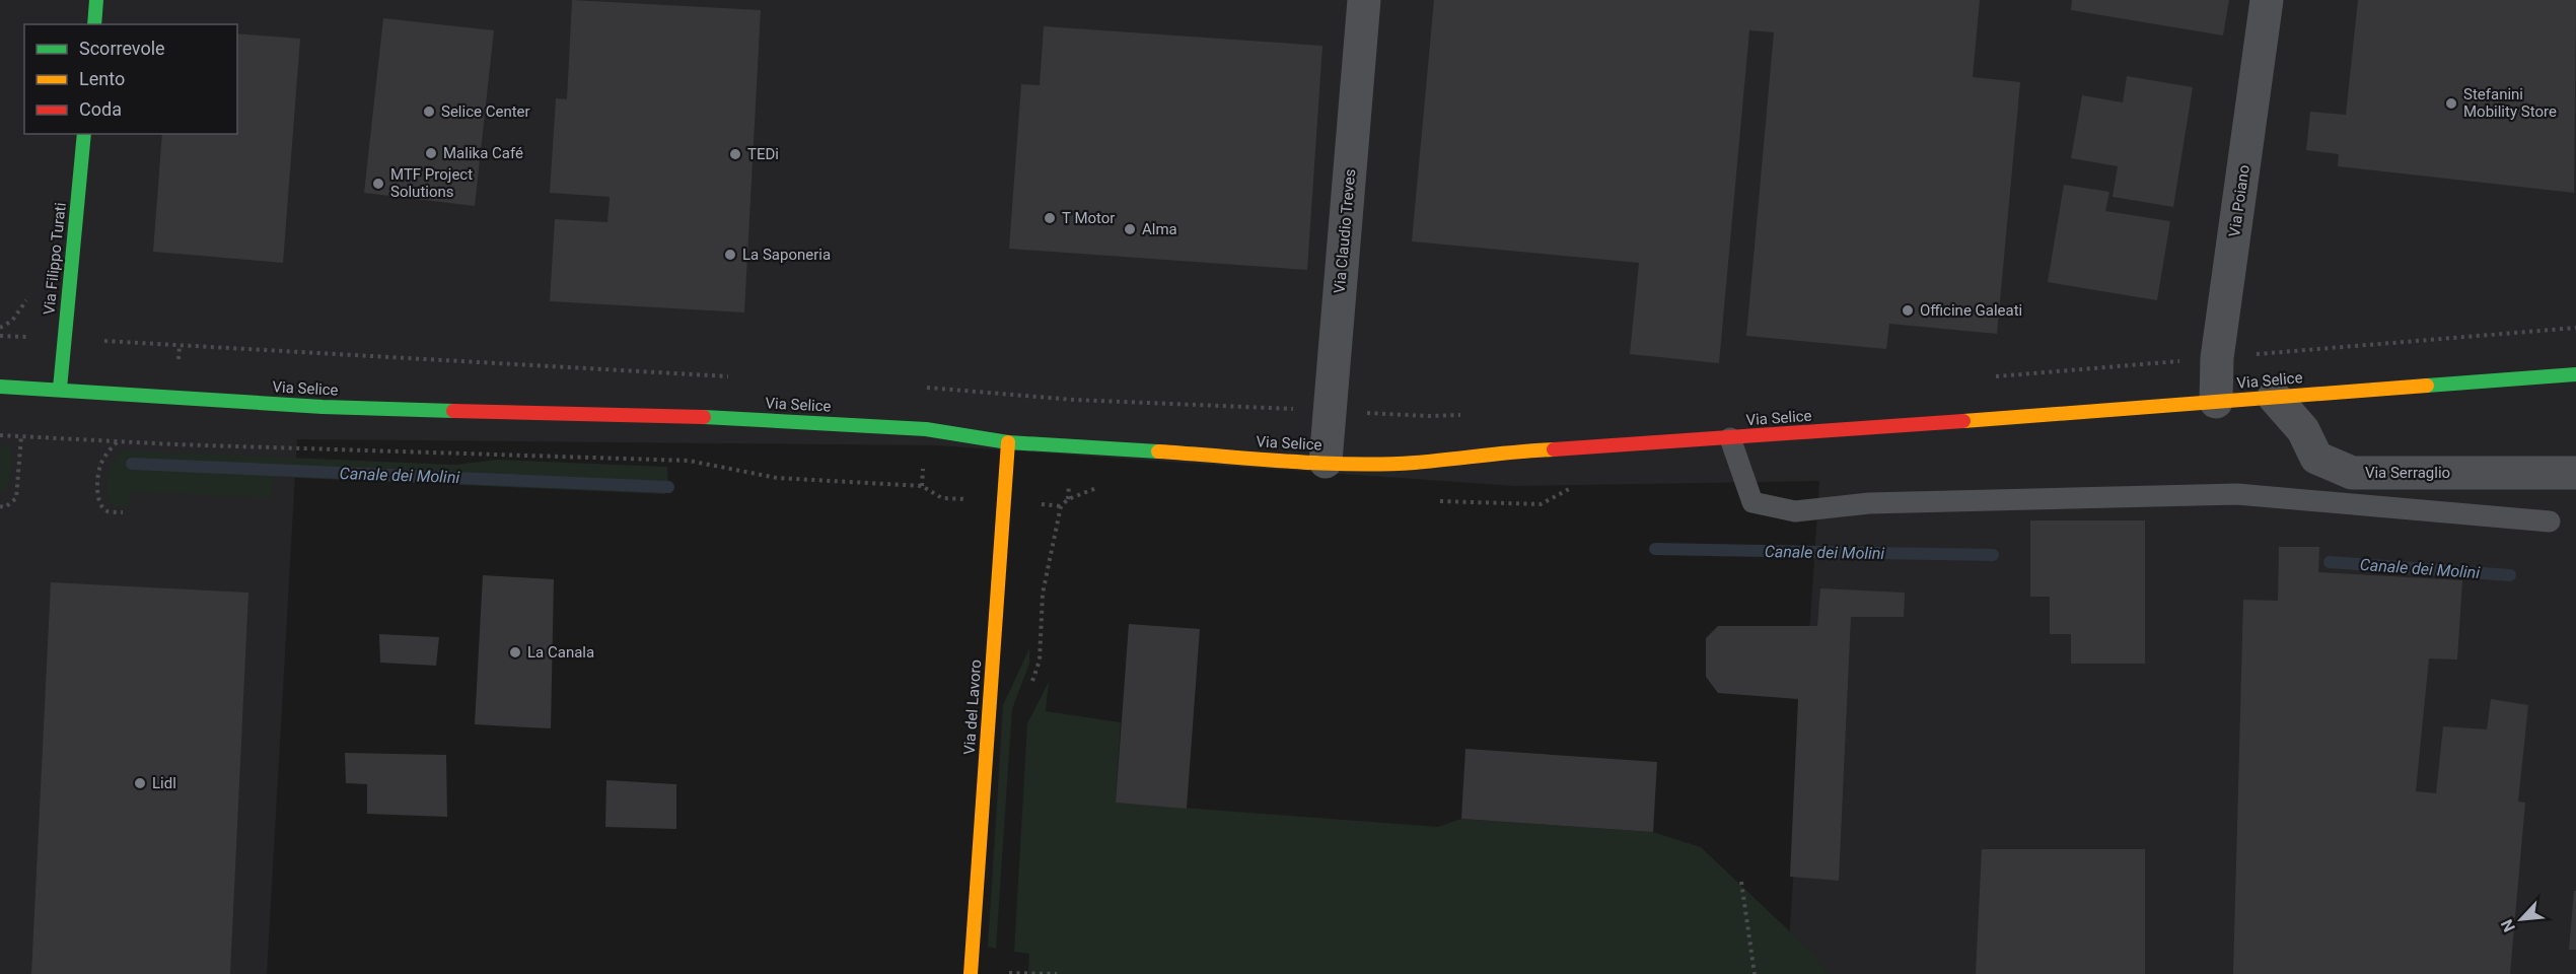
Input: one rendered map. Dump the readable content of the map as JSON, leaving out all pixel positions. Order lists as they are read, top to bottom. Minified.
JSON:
{"streets":{"main road":["Via Filippo Turati","Via Selice","Via del Lavoro"],"street":["Via Poiano","Via Claudio Treves","Via Serraglio"]},"crossings":[["Via Poiano","Via Selice"],["Via Claudio Treves","Via Selice"],["Via Filippo Turati","Via Selice"],["Via Selice","Via Serraglio"],["Via Selice","Via del Lavoro"]],"water":["Canale dei Molini"],"places":["Stefanini Mobility Store","Selice Center","Malika Café","TEDi","MTF Project Solutions","T Motor","Alma","La Saponeria","Officine Galeati","La Canala","Lidl"],"legend":["Scorrevole","Lento","Coda"],"north":"bottom left"}
